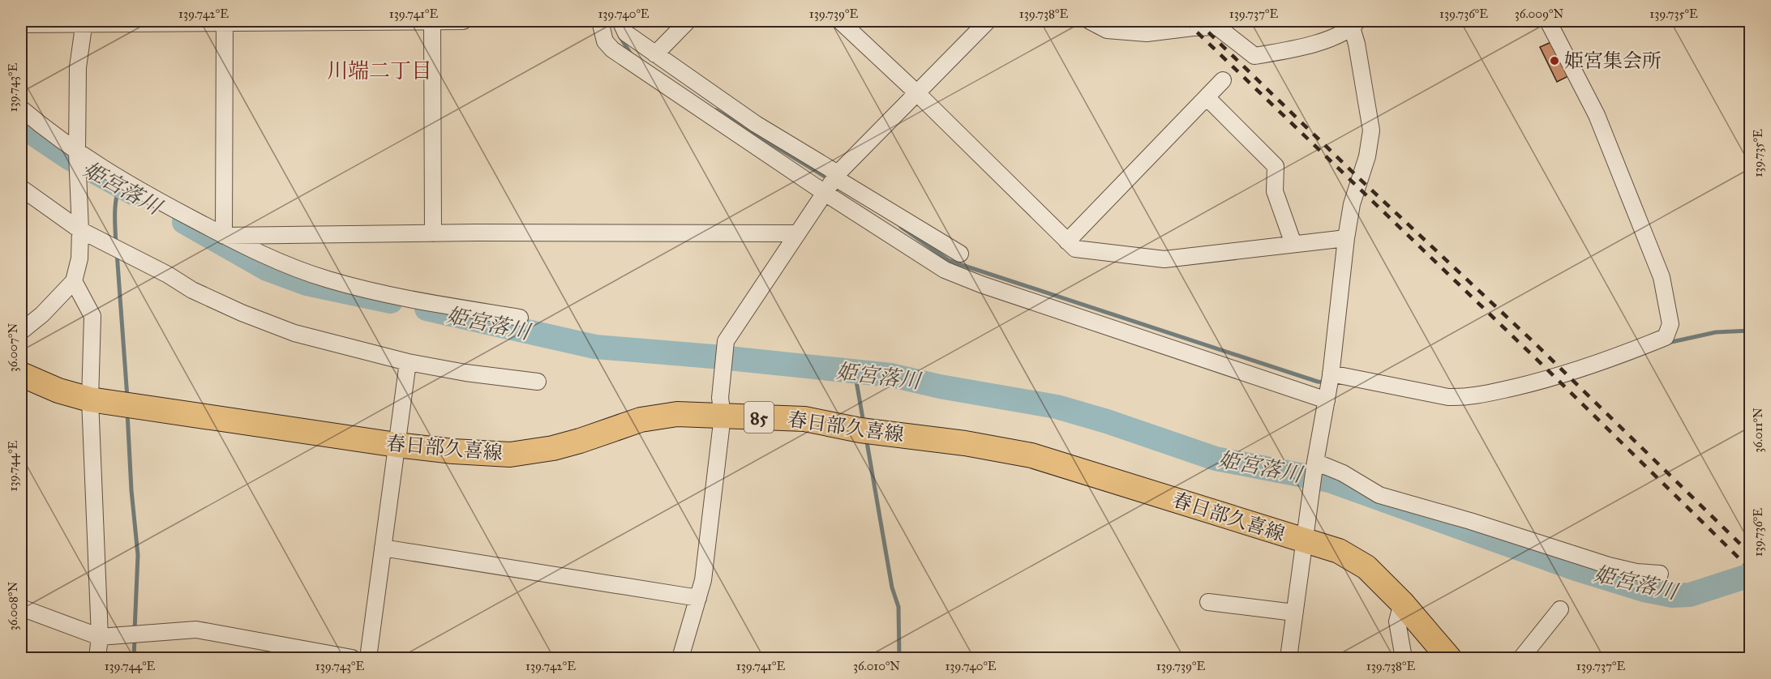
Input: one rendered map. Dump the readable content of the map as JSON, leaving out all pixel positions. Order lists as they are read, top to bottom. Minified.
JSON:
{"streets":{"main road":["85","春日部久喜線"]},"districts":["川端二丁目"],"water":["姫宮落川"],"places":["姫宮集会所"],"coordinates":["139.742°E","139.741°E","139.740°E","139.739°E","139.738°E","139.737°E","139.736°E","36.009°N","139.735°E","139.743°E","36.007°N","36.011°N","139.744°E","36.008°N","36.010°N"]}
